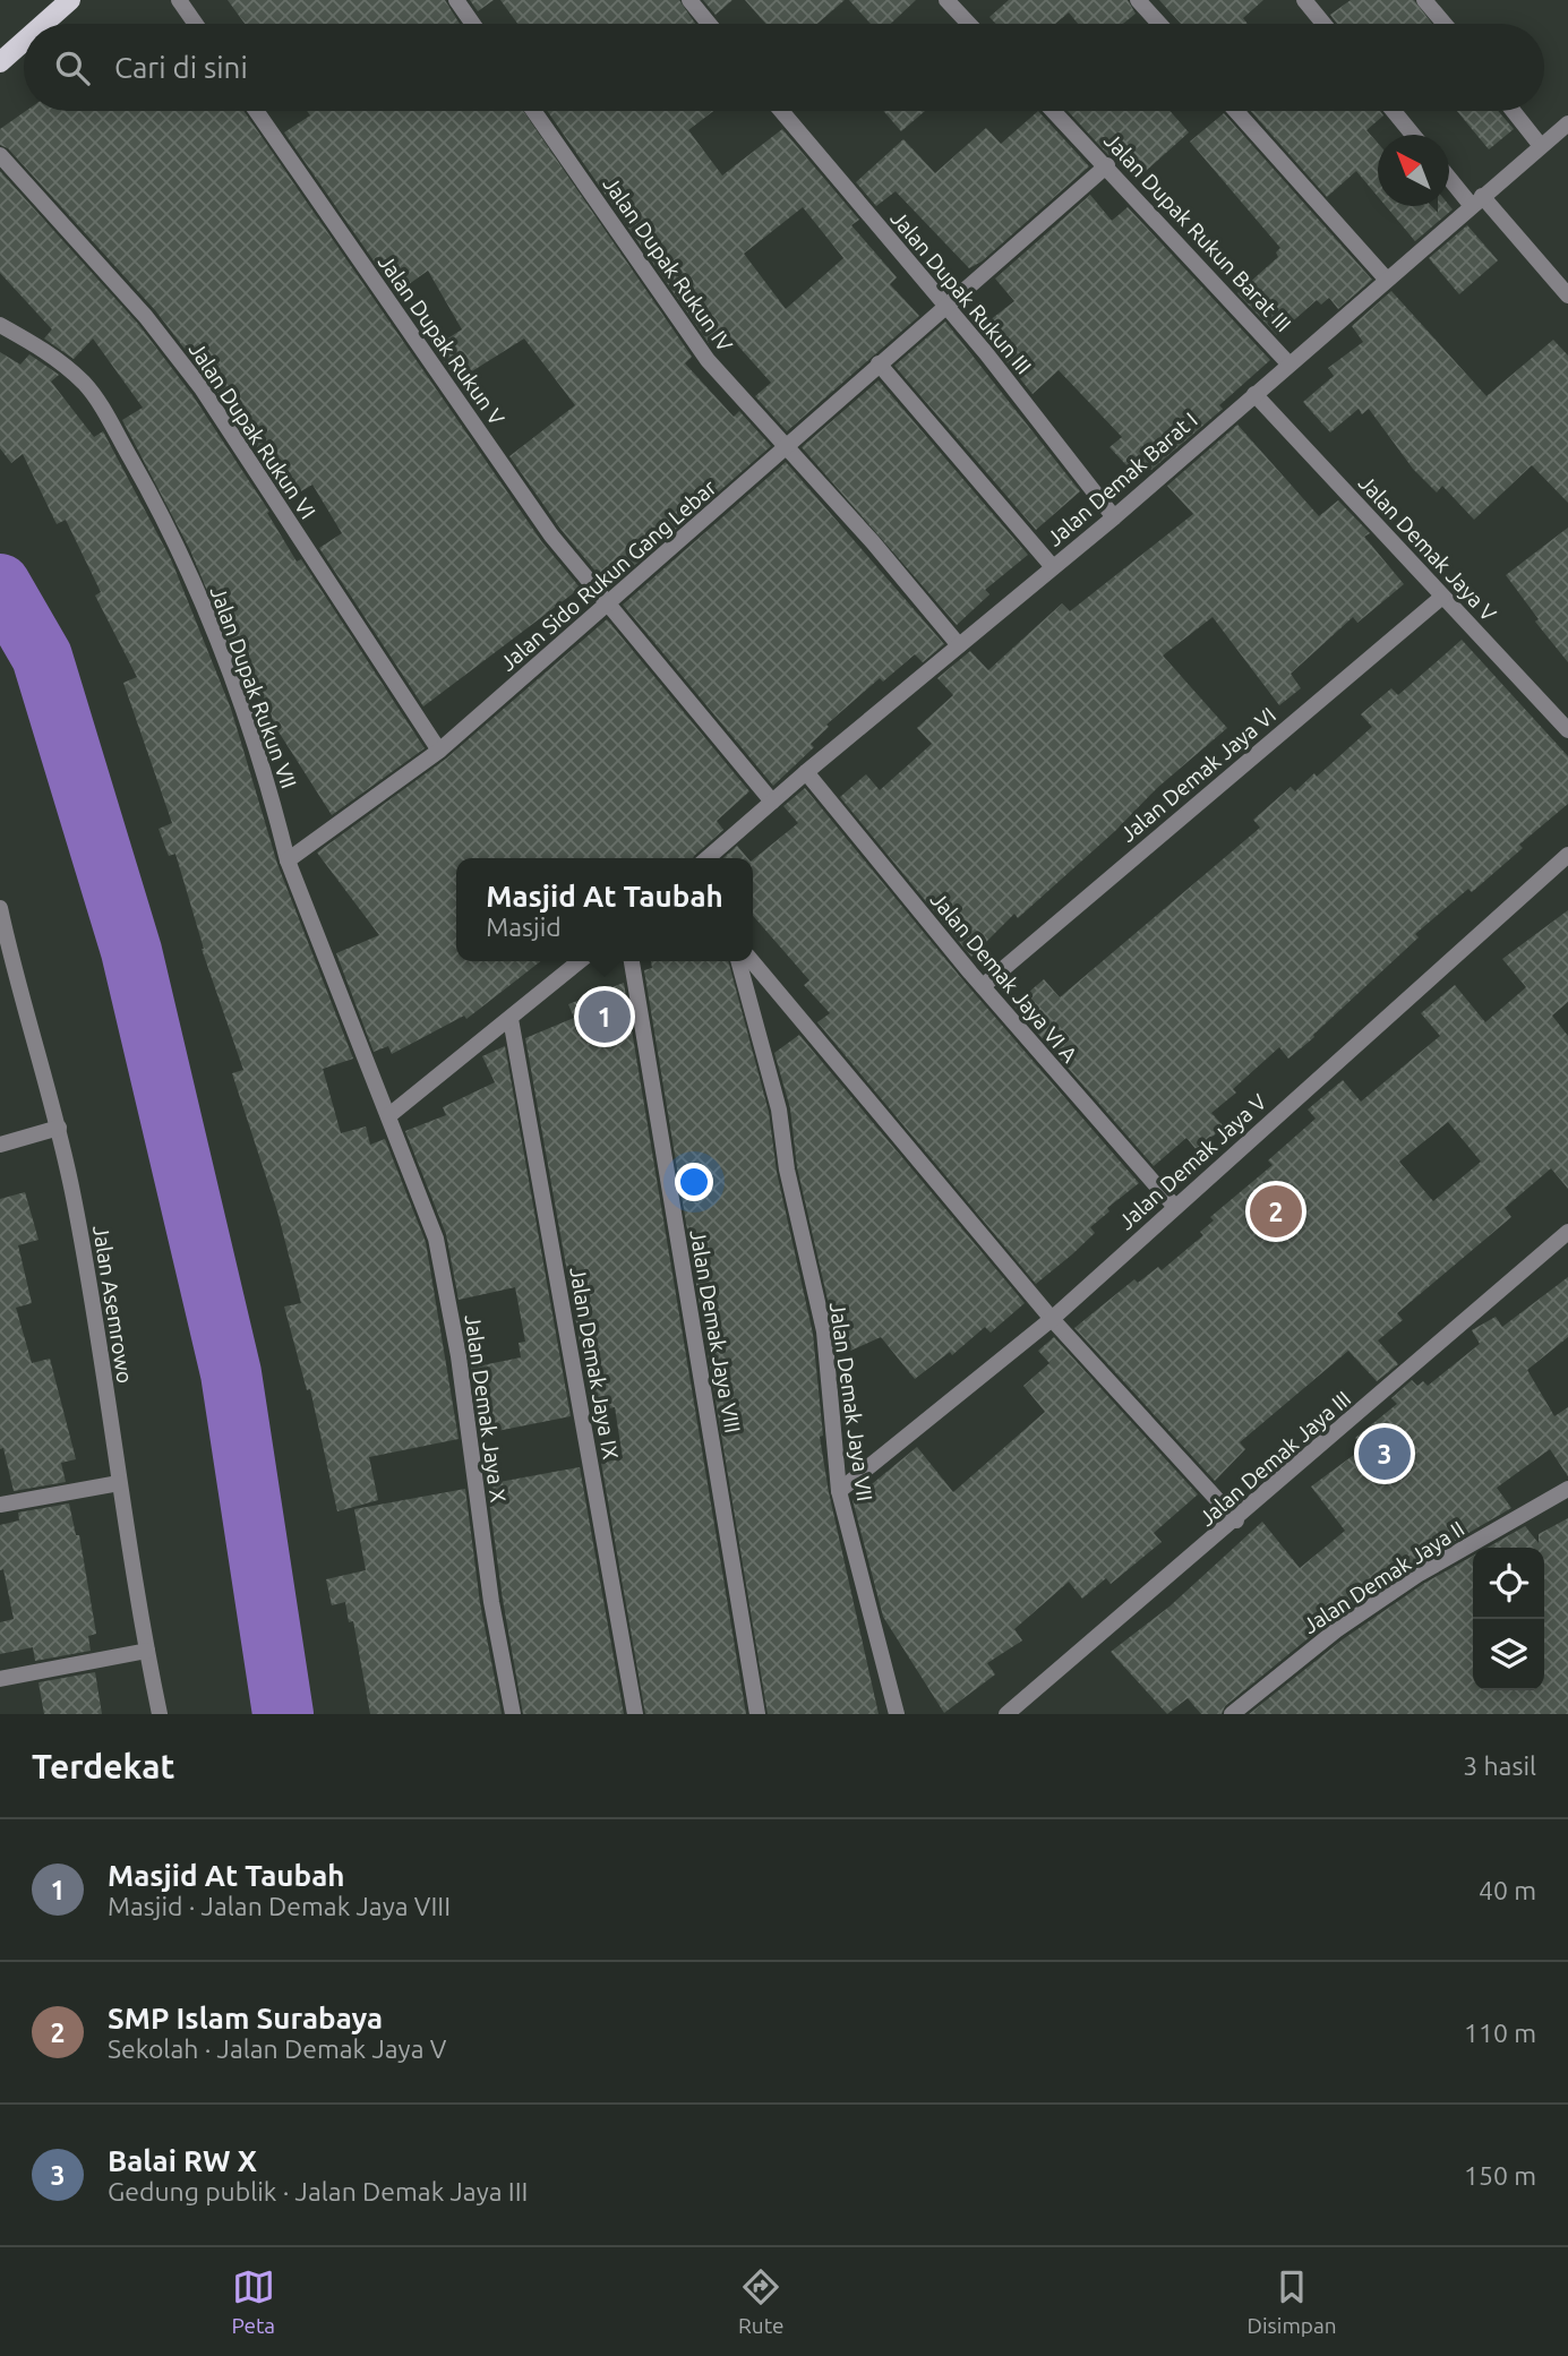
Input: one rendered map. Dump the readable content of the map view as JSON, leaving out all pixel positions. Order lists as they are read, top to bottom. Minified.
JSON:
{"streets":{"street":["Jalan Dupak Rukun Barat III","Jalan Dupak Rukun IV","Jalan Dupak Rukun III","Jalan Dupak Rukun V","Jalan Dupak Rukun VI","Jalan Demak Barat I","Jalan Demak Jaya V","Jalan Sido Rukun Gang Lebar","Jalan Dupak Rukun VII","Jalan Demak Jaya VI","Jalan Demak Jaya VI A","Jalan Asemrowo","Jalan Demak Jaya VIII","Jalan Demak Jaya IX","Jalan Demak Jaya VII","Jalan Demak Jaya X","Jalan Demak Jaya III","Jalan Demak Jaya II"]},"crossings":[["Jalan Dupak Rukun Barat III","Jalan Demak Barat I"],["Jalan Dupak Rukun Barat III","Jalan Sido Rukun Gang Lebar"],["Jalan Dupak Rukun IV","Jalan Demak Barat I"],["Jalan Dupak Rukun IV","Jalan Sido Rukun Gang Lebar"],["Jalan Dupak Rukun III","Jalan Demak Barat I"],["Jalan Dupak Rukun III","Jalan Sido Rukun Gang Lebar"],["Jalan Dupak Rukun V","Jalan Demak Barat I"],["Jalan Dupak Rukun V","Jalan Sido Rukun Gang Lebar"],["Jalan Dupak Rukun VI","Jalan Sido Rukun Gang Lebar"],["Jalan Demak Barat I","Jalan Demak Jaya V"],["Jalan Demak Barat I","Jalan Demak Jaya VI A"],["Jalan Demak Jaya V","Jalan Demak Jaya VI"],["Jalan Demak Jaya V","Jalan Demak Jaya VI A"],["Jalan Demak Jaya V","Jalan Demak Jaya VII"],["Jalan Sido Rukun Gang Lebar","Jalan Dupak Rukun VII"],["Jalan Dupak Rukun VII","Jalan Demak Jaya X"],["Jalan Demak Jaya VI","Jalan Demak Jaya VI A"]],"north":"top left","page":{"search":"Cari di sini","popup":["Masjid At Taubah","Masjid"],"pins":["1","2","3"],"heading":["Terdekat","3 hasil"],"list":[{"mark":"1","name":"Masjid At Taubah","note":"Masjid · Jalan Demak Jaya VIII","value":"40 m"},{"mark":"2","name":"SMP Islam Surabaya","note":"Sekolah · Jalan Demak Jaya V","value":"110 m"},{"mark":"3","name":"Balai RW X","note":"Gedung publik · Jalan Demak Jaya III","value":"150 m"}],"nav":["Peta","Rute","Disimpan"]}}
